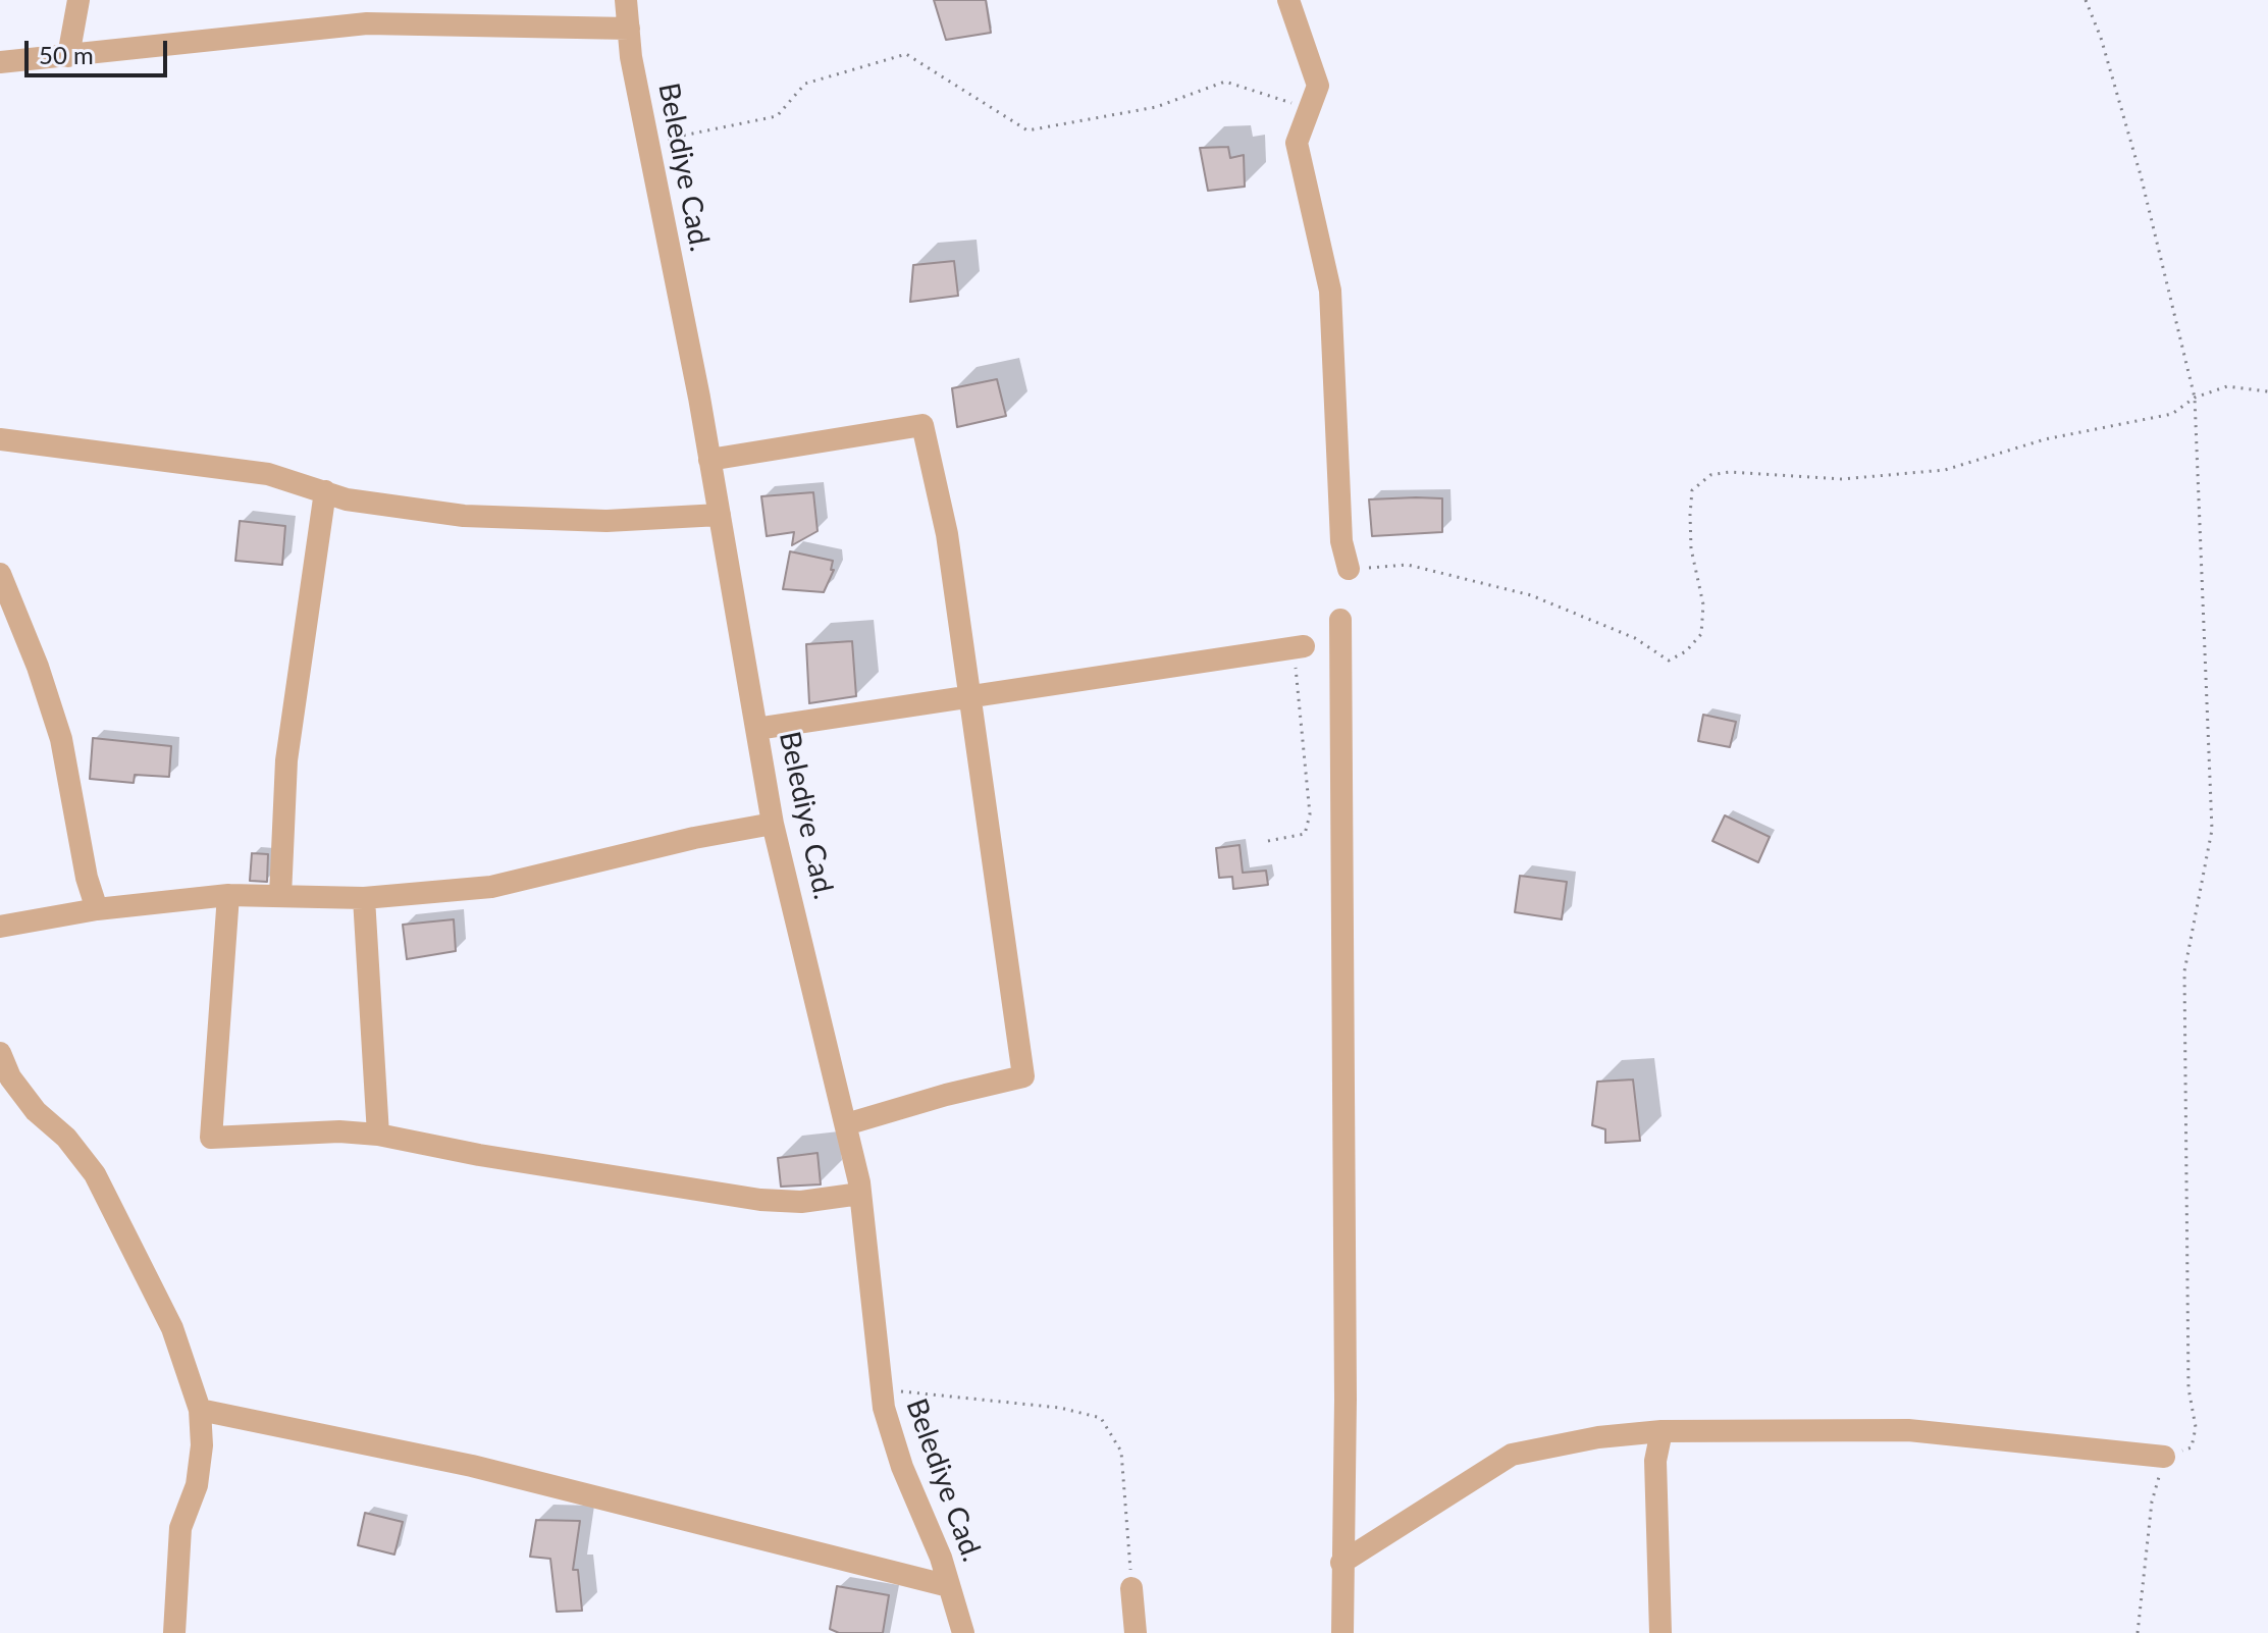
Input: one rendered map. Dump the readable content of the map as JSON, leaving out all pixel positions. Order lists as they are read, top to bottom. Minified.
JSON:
{"streets":{"street":["Belediye Cad."]},"scale_bar":"50 m"}
